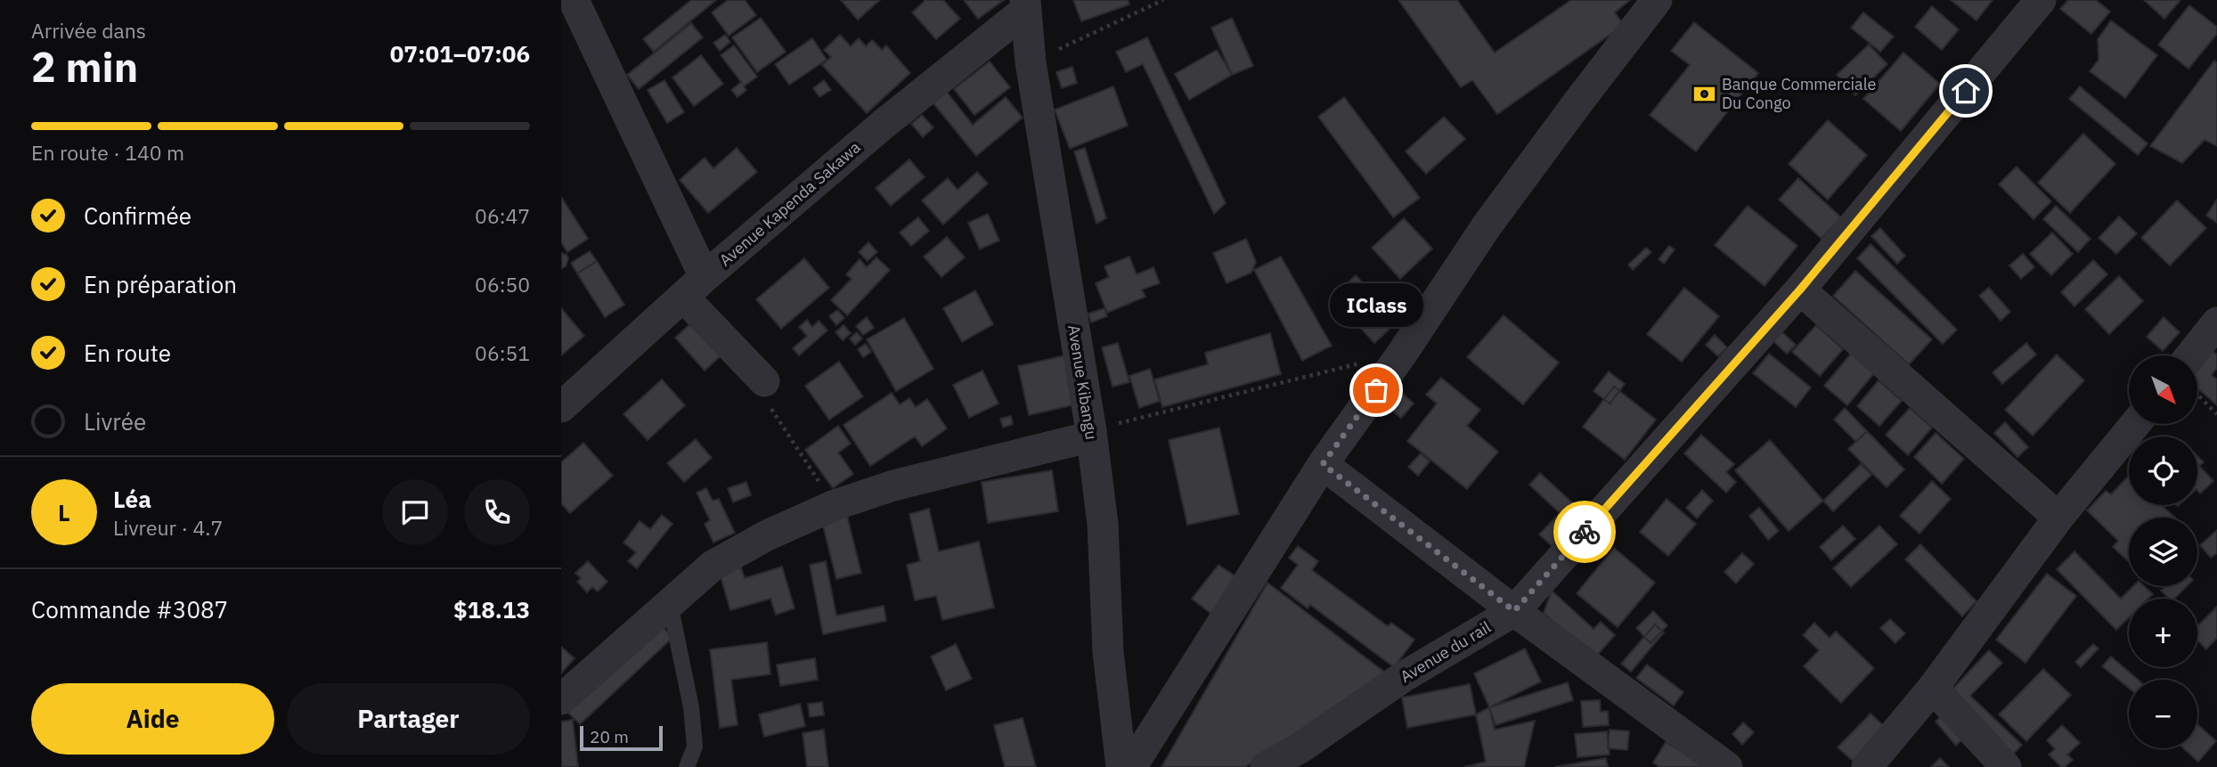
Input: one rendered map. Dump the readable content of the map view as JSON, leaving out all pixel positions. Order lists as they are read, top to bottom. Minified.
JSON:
{"streets":{"street":["Avenue Kapenda Sakawa","Avenue Kibangu","Avenue du rail"]},"crossings":[["Avenue Kapenda Sakawa","Avenue Kibangu"]],"places":{"bank":["Banque Commerciale Du Congo"],"other":["IClass"]},"scale_bar":"20 m","north":"bottom right","page":{"heading":["2 min","Arrivée dans","07:01–07:06"],"panel":["Léa","Livreur · 4.7","Commande #3087","$18.13"],"bar":"En route · 140 m","list":[["Confirmée","06:47"],["En préparation","06:50"],["En route","06:51"],"Livrée"],"bubble":"IClass","map_buttons":["+","−"],"round":"L","buttons":["Aide","Partager"],"scale":"20 m"}}
